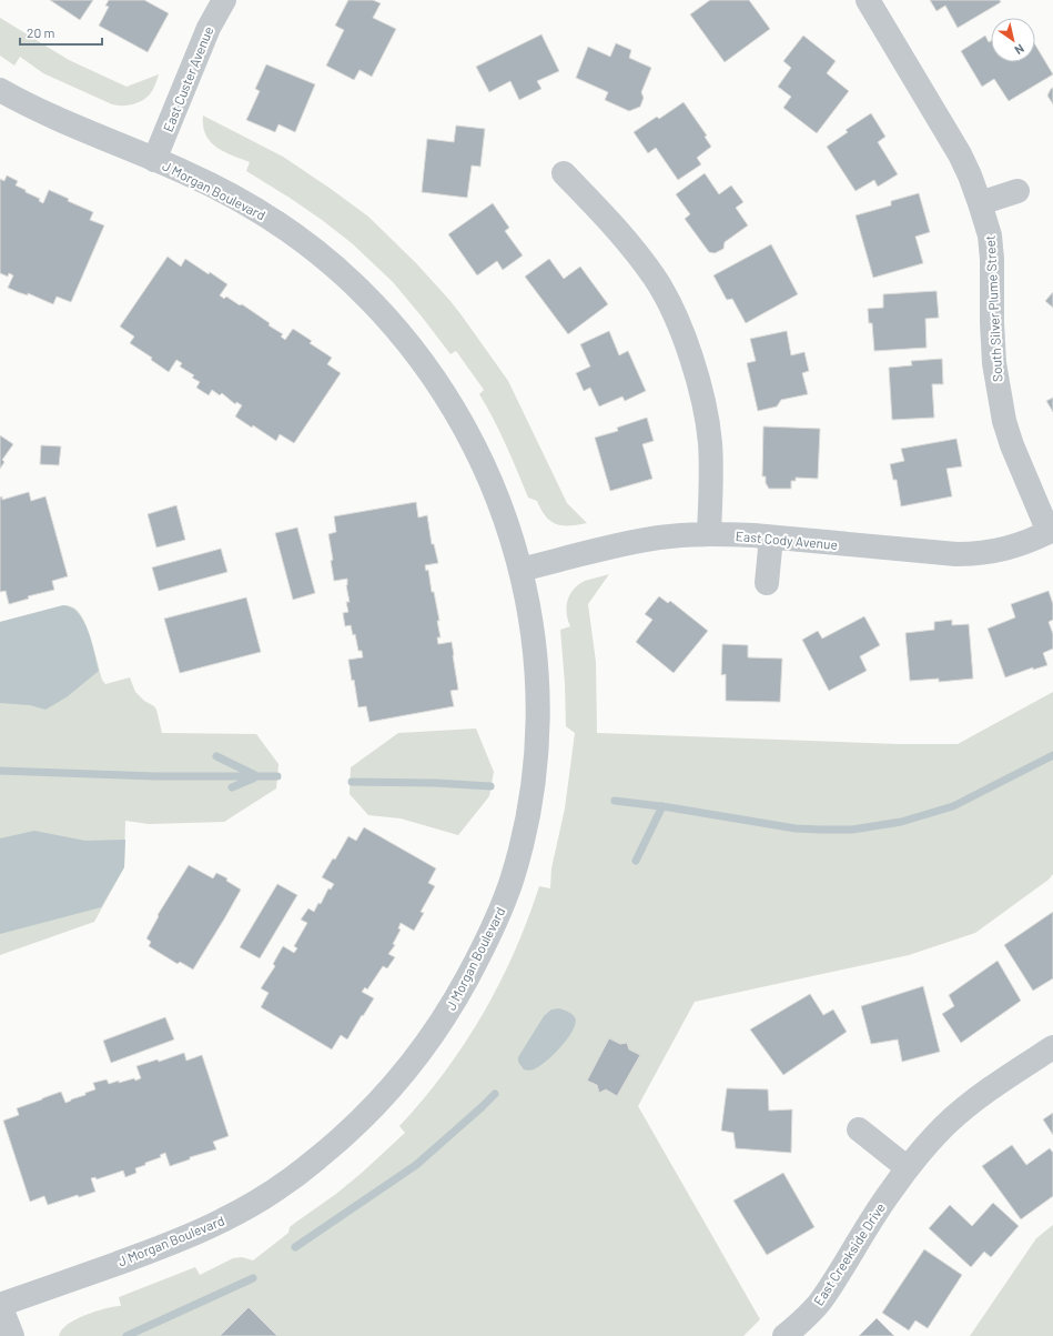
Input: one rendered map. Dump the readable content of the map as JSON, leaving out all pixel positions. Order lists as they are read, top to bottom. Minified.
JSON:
{"streets":{"street":["East Custer Avenue","J Morgan Boulevard","South Silver Plume Street","East Cody Avenue","East Creekside Drive"]},"crossings":[["East Custer Avenue","J Morgan Boulevard"],["J Morgan Boulevard","East Cody Avenue"],["South Silver Plume Street","East Cody Avenue"]],"scale_bar":"20 m","north":"bottom right"}
